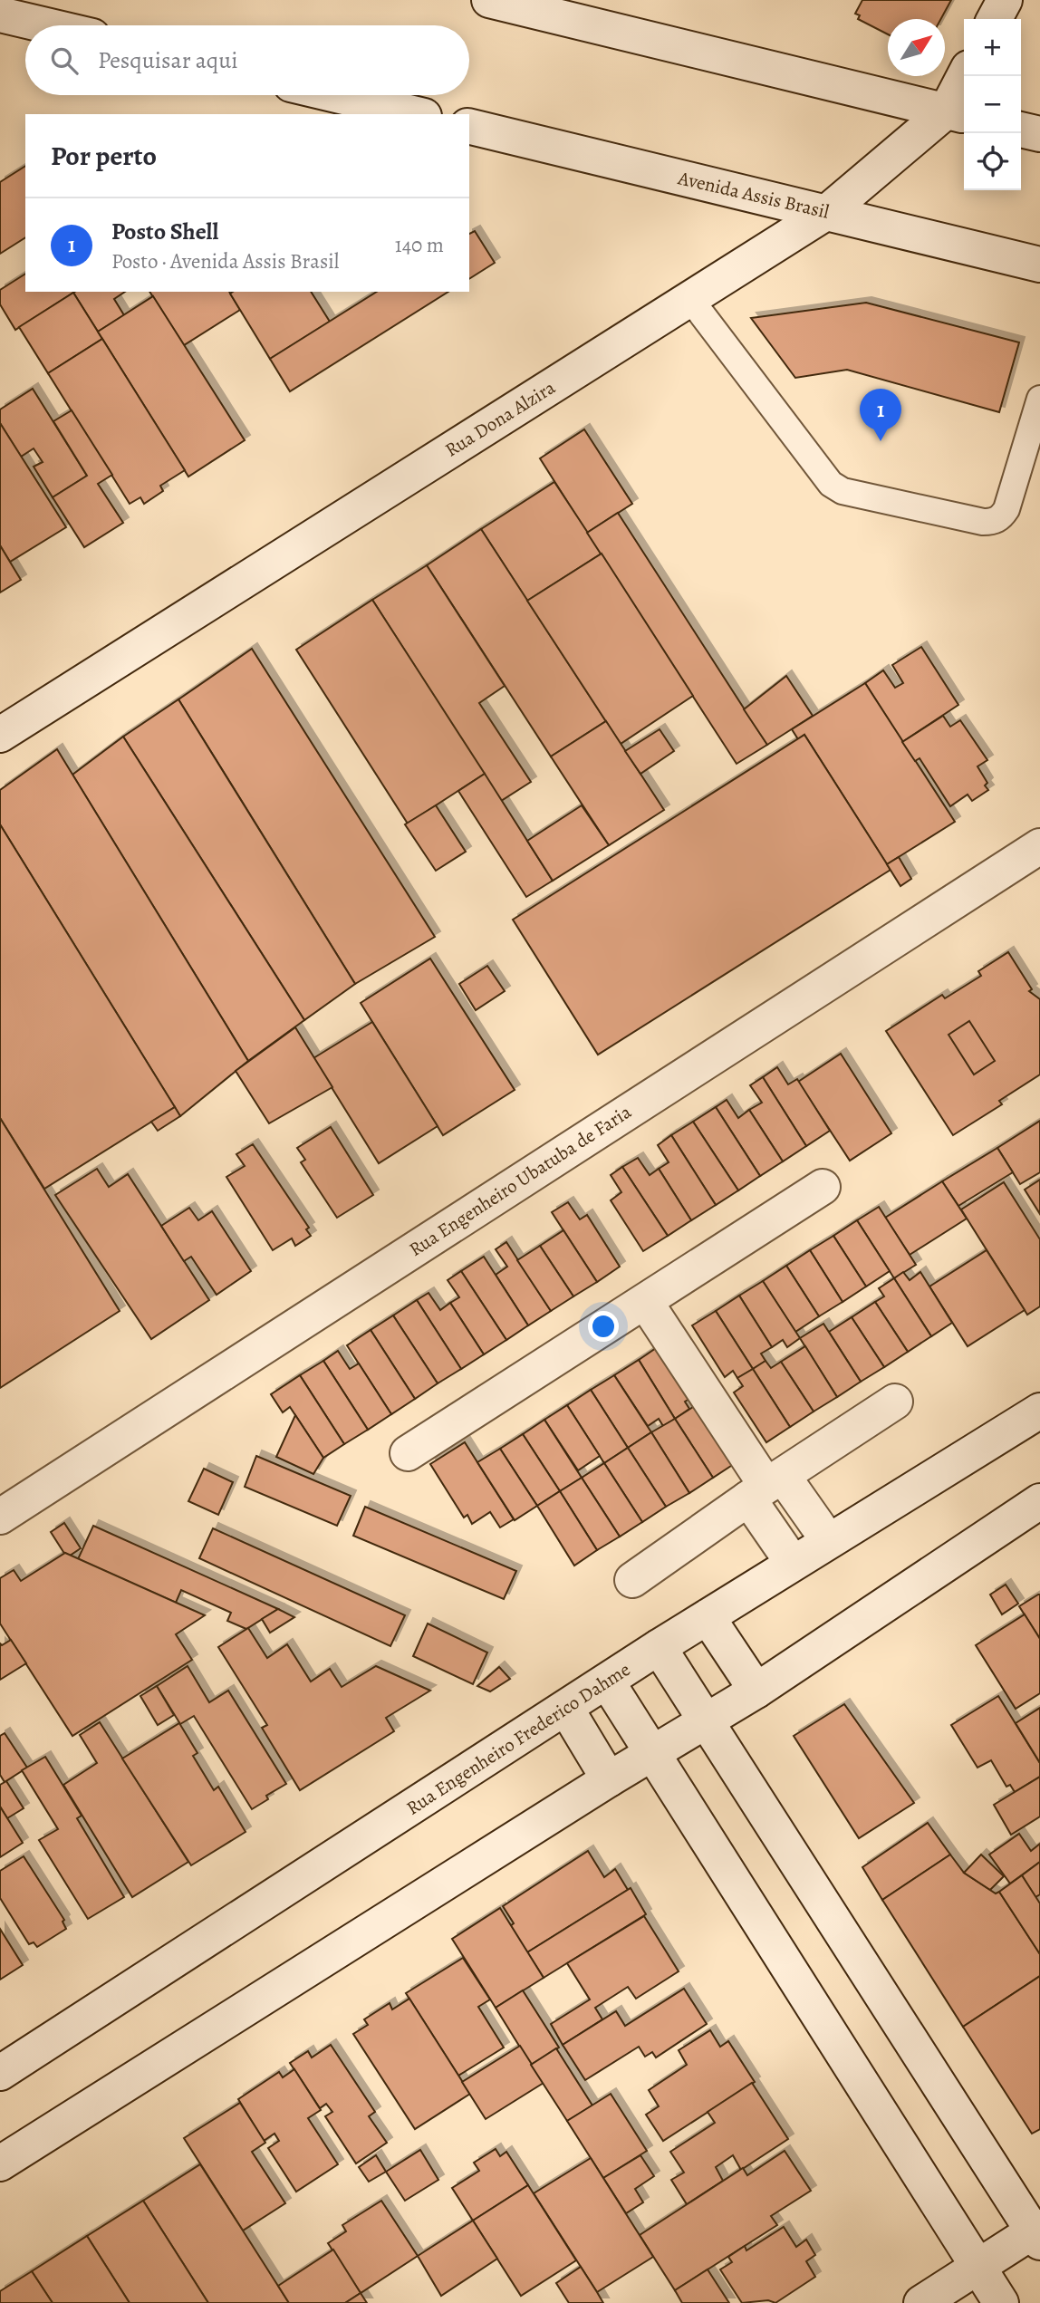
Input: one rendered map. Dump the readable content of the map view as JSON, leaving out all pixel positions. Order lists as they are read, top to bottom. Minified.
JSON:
{"streets":{"street":["Avenida Assis Brasil","Rua Dona Alzira","Rua Engenheiro Ubatuba de Faria","Rua Engenheiro Frederico Dahme"]},"crossings":[["Avenida Assis Brasil","Rua Dona Alzira"]],"north":"top right","page":{"map_buttons":["+","−"],"search":"Pesquisar aqui","heading":"Por perto","list":[{"mark":"1","name":"Posto Shell","note":"Posto · Avenida Assis Brasil","value":"140 m"}],"pins":"1"}}
